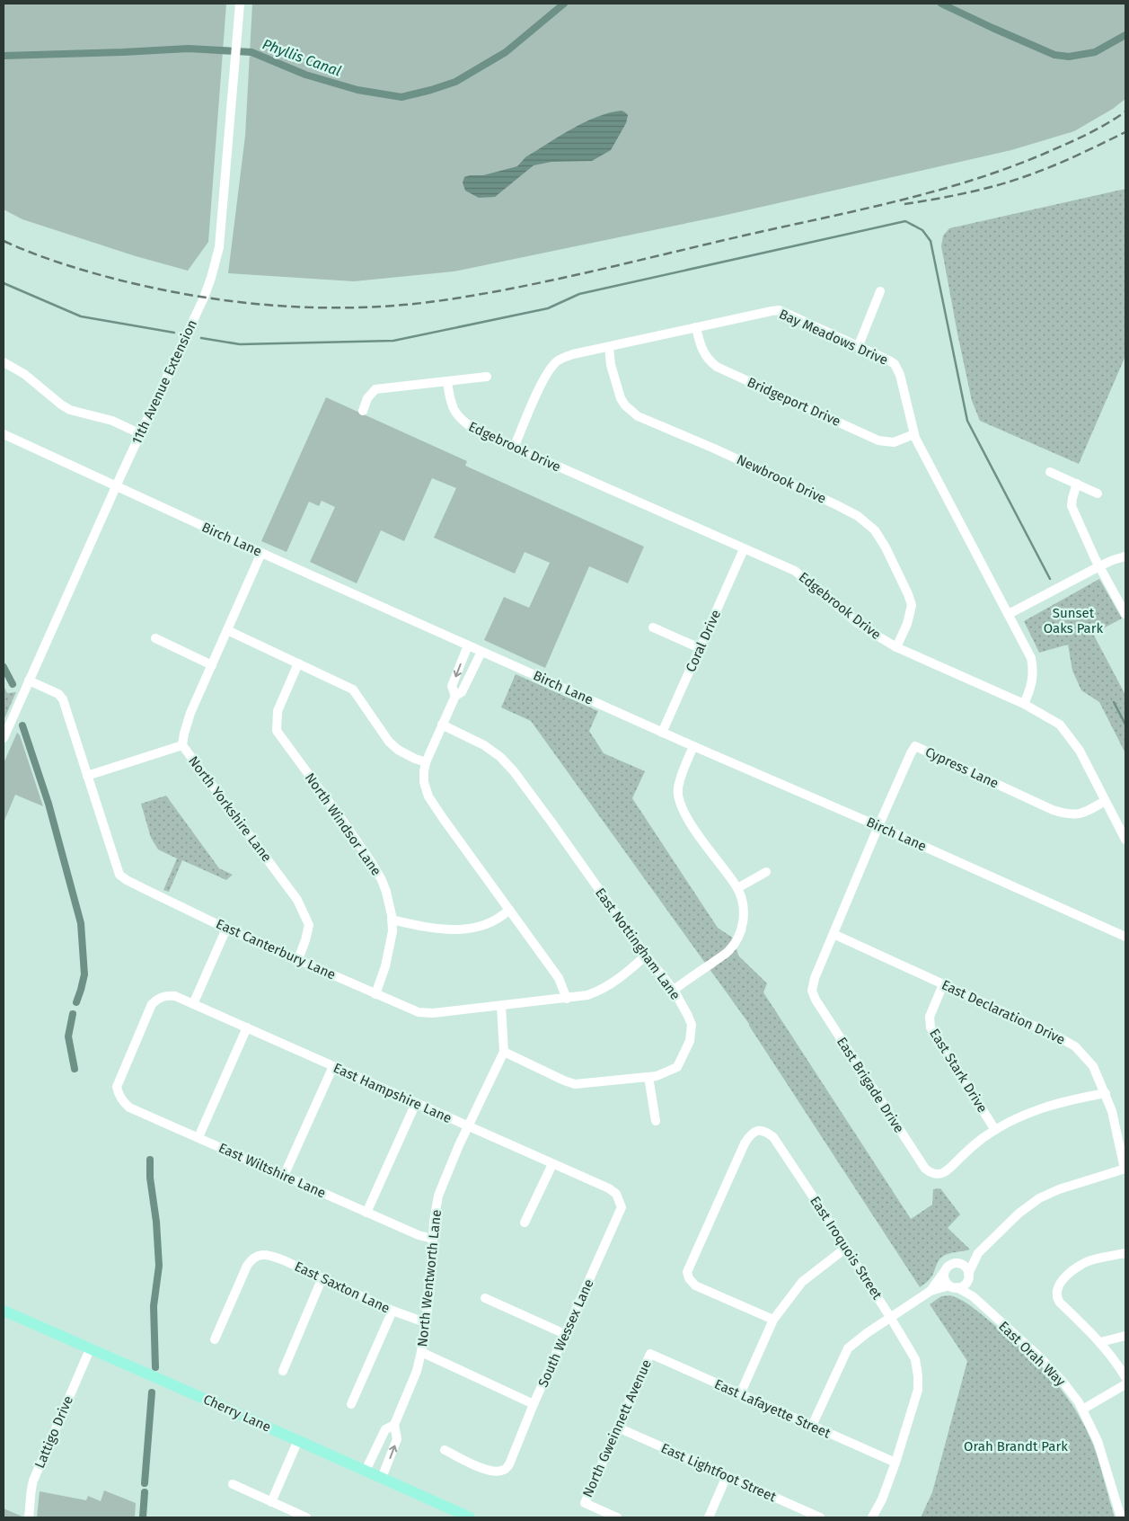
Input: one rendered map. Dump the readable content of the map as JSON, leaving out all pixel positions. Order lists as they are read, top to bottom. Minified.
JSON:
{"streets":{"main road":["Cherry Lane"],"street":["Bay Meadows Drive","11th Avenue Extension","Bridgeport Drive","Edgebrook Drive","Newbrook Drive","Birch Lane","Coral Drive","Cypress Lane","North Yorkshire Lane","North Windsor Lane","East Nottingham Lane","East Canterbury Lane","East Declaration Drive","East Stark Drive","East Brigade Drive","East Hampshire Lane","East Wiltshire Lane","East Iroquois Street","North Wentworth Lane","East Saxton Lane","South Wessex Lane","East Orah Way","East Lafayette Street","North Gweinnett Avenue","Lattigo Drive","East Lightfoot Street"]},"crossings":[["Bay Meadows Drive","Bridgeport Drive"],["Bay Meadows Drive","Edgebrook Drive"],["Bay Meadows Drive","Newbrook Drive"],["11th Avenue Extension","Birch Lane"],["11th Avenue Extension","East Canterbury Lane"],["Edgebrook Drive","Newbrook Drive"],["Edgebrook Drive","Coral Drive"],["Edgebrook Drive","Cypress Lane"],["Birch Lane","Coral Drive"],["Birch Lane","Cypress Lane"],["Birch Lane","North Yorkshire Lane"],["Cypress Lane","East Declaration Drive"],["Cypress Lane","East Brigade Drive"],["North Yorkshire Lane","East Canterbury Lane"],["North Windsor Lane","East Canterbury Lane"],["East Nottingham Lane","East Canterbury Lane"],["East Nottingham Lane","North Wentworth Lane"],["East Canterbury Lane","North Wentworth Lane"],["East Declaration Drive","East Stark Drive"],["East Stark Drive","East Brigade Drive"],["East Hampshire Lane","East Wiltshire Lane"],["East Hampshire Lane","North Wentworth Lane"],["East Hampshire Lane","South Wessex Lane"],["East Wiltshire Lane","North Wentworth Lane"],["East Iroquois Street","East Lafayette Street"],["North Wentworth Lane","East Saxton Lane"],["North Wentworth Lane","Cherry Lane"],["East Lafayette Street","North Gweinnett Avenue"],["Cherry Lane","Lattigo Drive"],["North Gweinnett Avenue","East Lightfoot Street"]],"water":["Phyllis Canal"],"parks":["Sunset Oaks Park","Orah Brandt Park"]}
